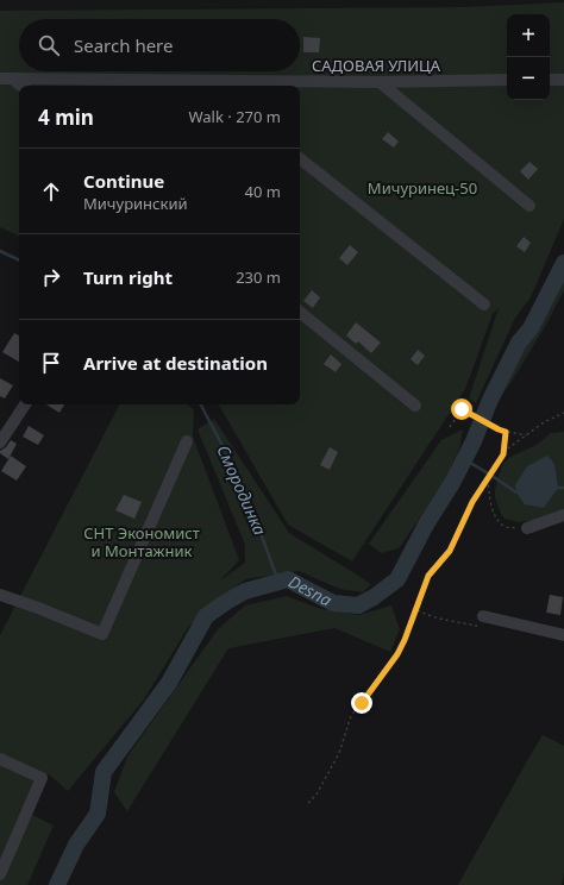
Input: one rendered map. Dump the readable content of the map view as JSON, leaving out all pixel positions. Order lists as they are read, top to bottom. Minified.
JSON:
{"streets":{"street":["САДОВАЯ УЛИЦА"]},"water":["Смородинка","Desna"],"parks":["Мичуринец-50","СНТ Экономист и Монтажник"],"page":{"map_buttons":["+","−"],"search":"Search here","heading":["4 min","Walk · 270 m"],"list":[["Continue","Мичуринский","40 m"],["Turn right","230 m"],"Arrive at destination"]}}
